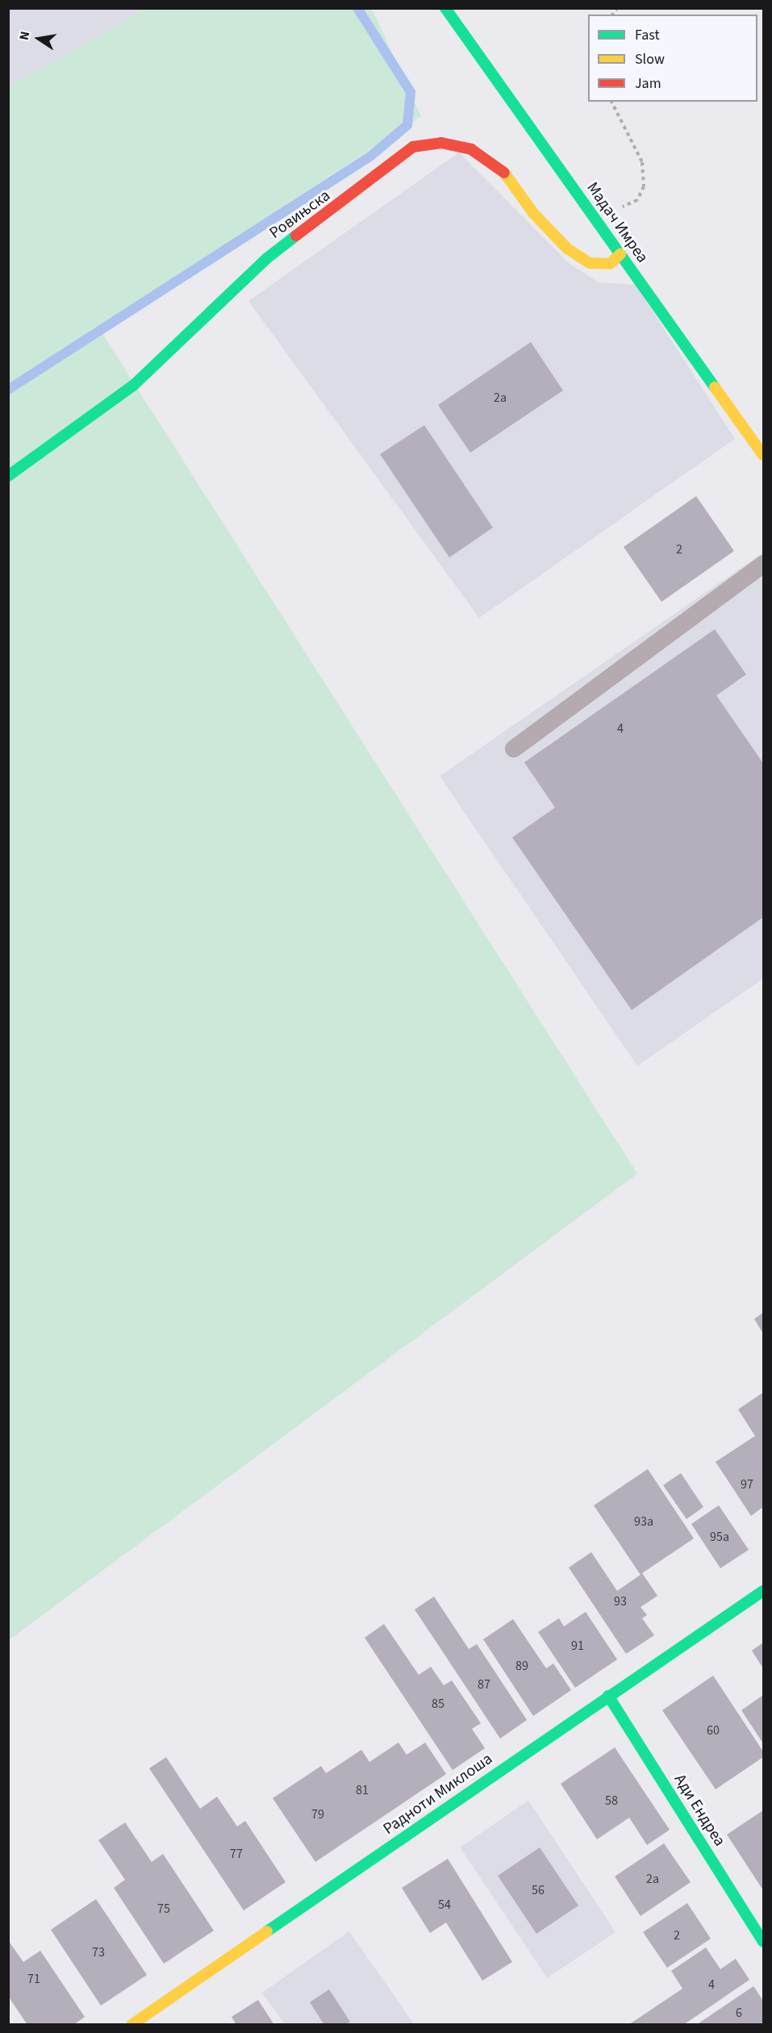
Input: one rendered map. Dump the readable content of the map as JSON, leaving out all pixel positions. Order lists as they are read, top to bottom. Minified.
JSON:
{"streets":{"street":["Ровињска","Мадач Имреа","Радноти Миклоша","Ади Ендреа"]},"crossings":[["Ровињска","Мадач Имреа"],["Радноти Миклоша","Ади Ендреа"]],"house_numbers":["2a","2","4","97","93a","95a","93","91","89","87","85","60","81","58","79","77","2a","56","54","75","2","73","71","4","6"],"legend":["Fast","Slow","Jam"],"north":"left"}
